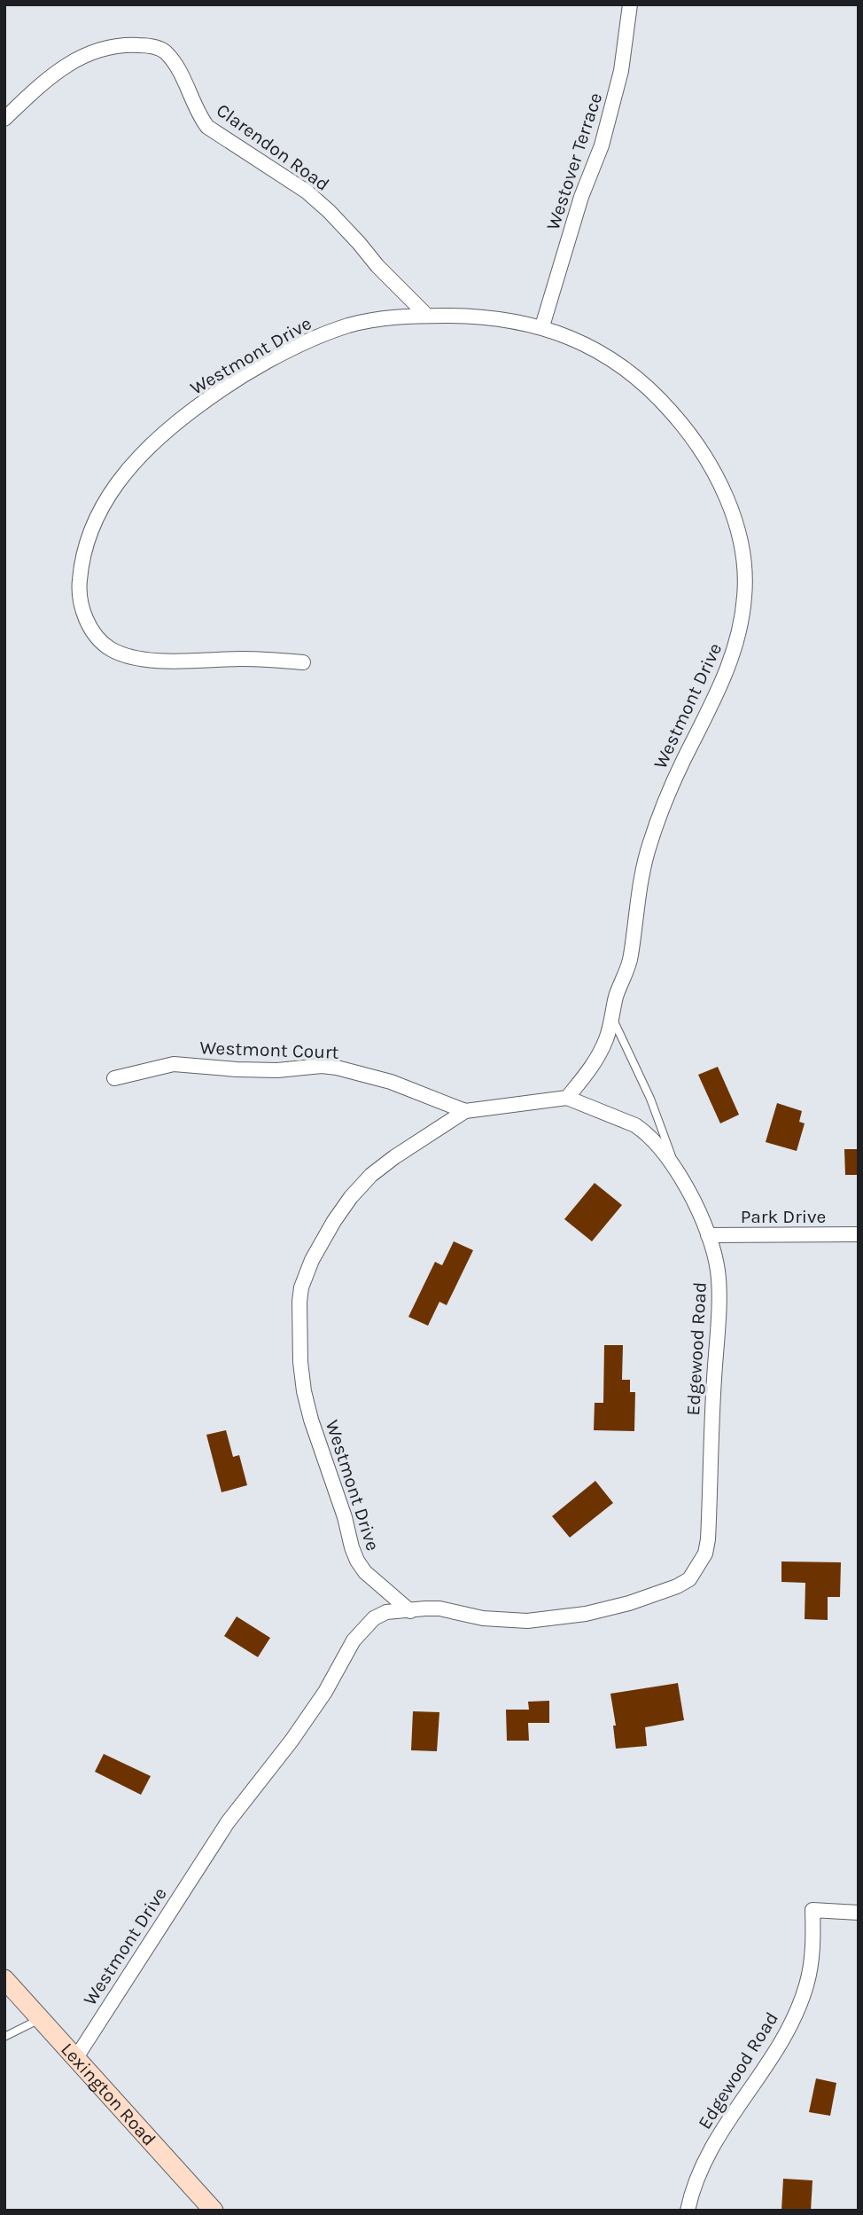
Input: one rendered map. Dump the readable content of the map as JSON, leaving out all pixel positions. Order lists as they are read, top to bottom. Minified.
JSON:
{"streets":{"main road":["Lexington Road"],"street":["Clarendon Road","Westover Terrace","Westmont Drive","Westmont Court","Park Drive","Edgewood Road"]},"crossings":[["Clarendon Road","Westmont Drive"],["Westover Terrace","Westmont Drive"],["Westmont Drive","Westmont Court"],["Westmont Drive","Edgewood Road"],["Westmont Drive","Lexington Road"],["Westmont Court","Edgewood Road"],["Park Drive","Edgewood Road"]]}
